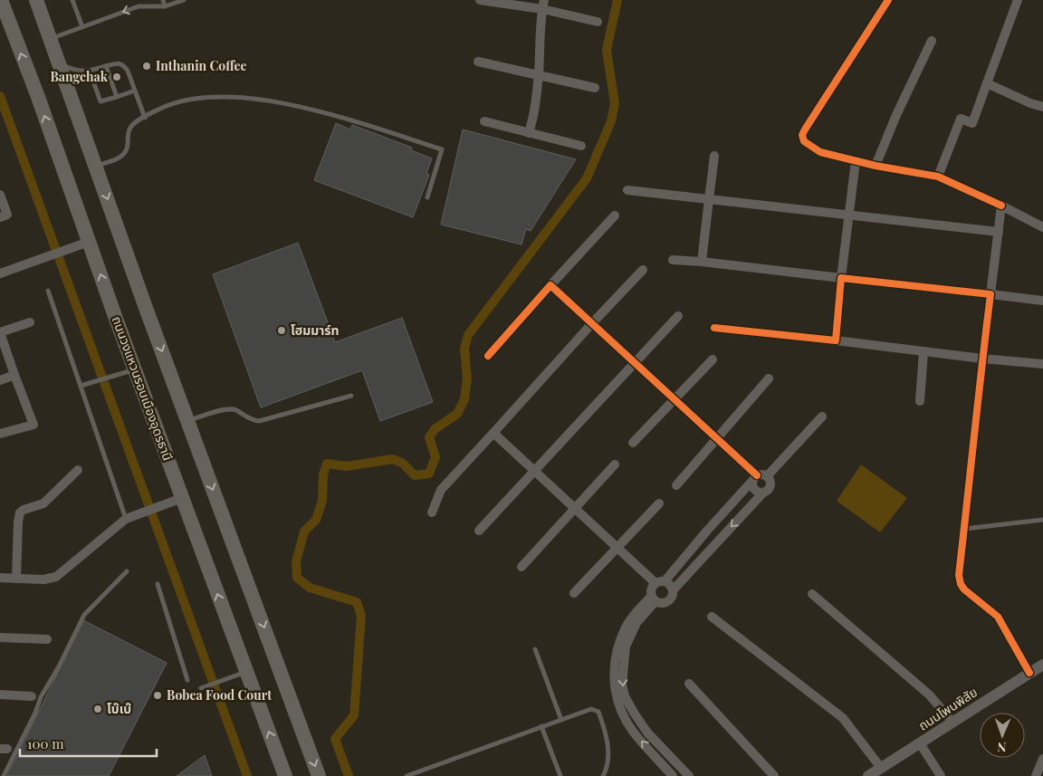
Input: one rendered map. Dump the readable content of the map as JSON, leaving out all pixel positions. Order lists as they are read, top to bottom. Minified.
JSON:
{"streets":{"highway":["ถนนวงแหวนรอบเมืองอุดรธานี"],"street":["ถนนโพนพิสัย"]},"places":["Inthanin Coffee","Bangchak","โฮมมาร์ท","Bobea Food Court","โบ๊เบ๊"],"scale_bar":"100 m","north":"bottom"}
